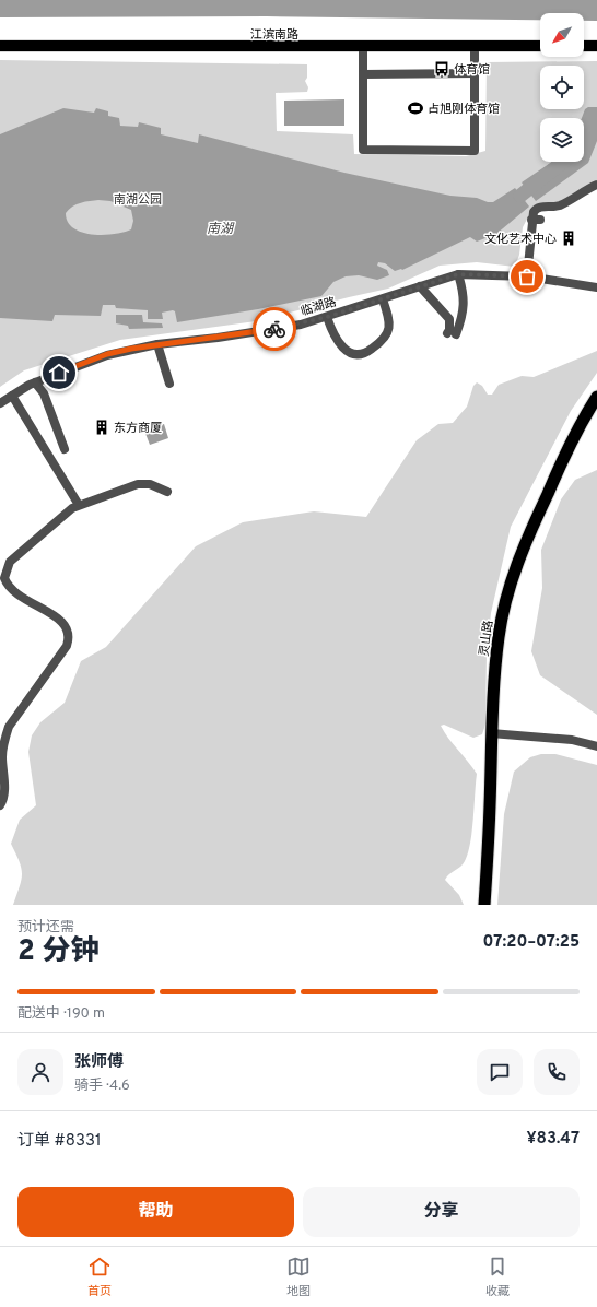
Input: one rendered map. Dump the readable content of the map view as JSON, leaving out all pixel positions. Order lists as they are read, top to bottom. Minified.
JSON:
{"streets":{"highway":["灵山路"],"main road":["江滨南路"],"street":["临湖路"]},"water":["南湖"],"parks":["南湖公园"],"places":{"bus stop":["体育馆"],"sports":["占旭刚体育馆"],"building":["文化艺术中心","东方商厦"]},"north":"bottom left","page":{"heading":["2 分钟","预计还需","07:20–07:25"],"panel":["张师傅","骑手 · 4.6","订单 #8331","¥83.47"],"bar":"配送中 · 190 m","buttons":["帮助","分享"],"tabs":["首页","地图","收藏"]}}
